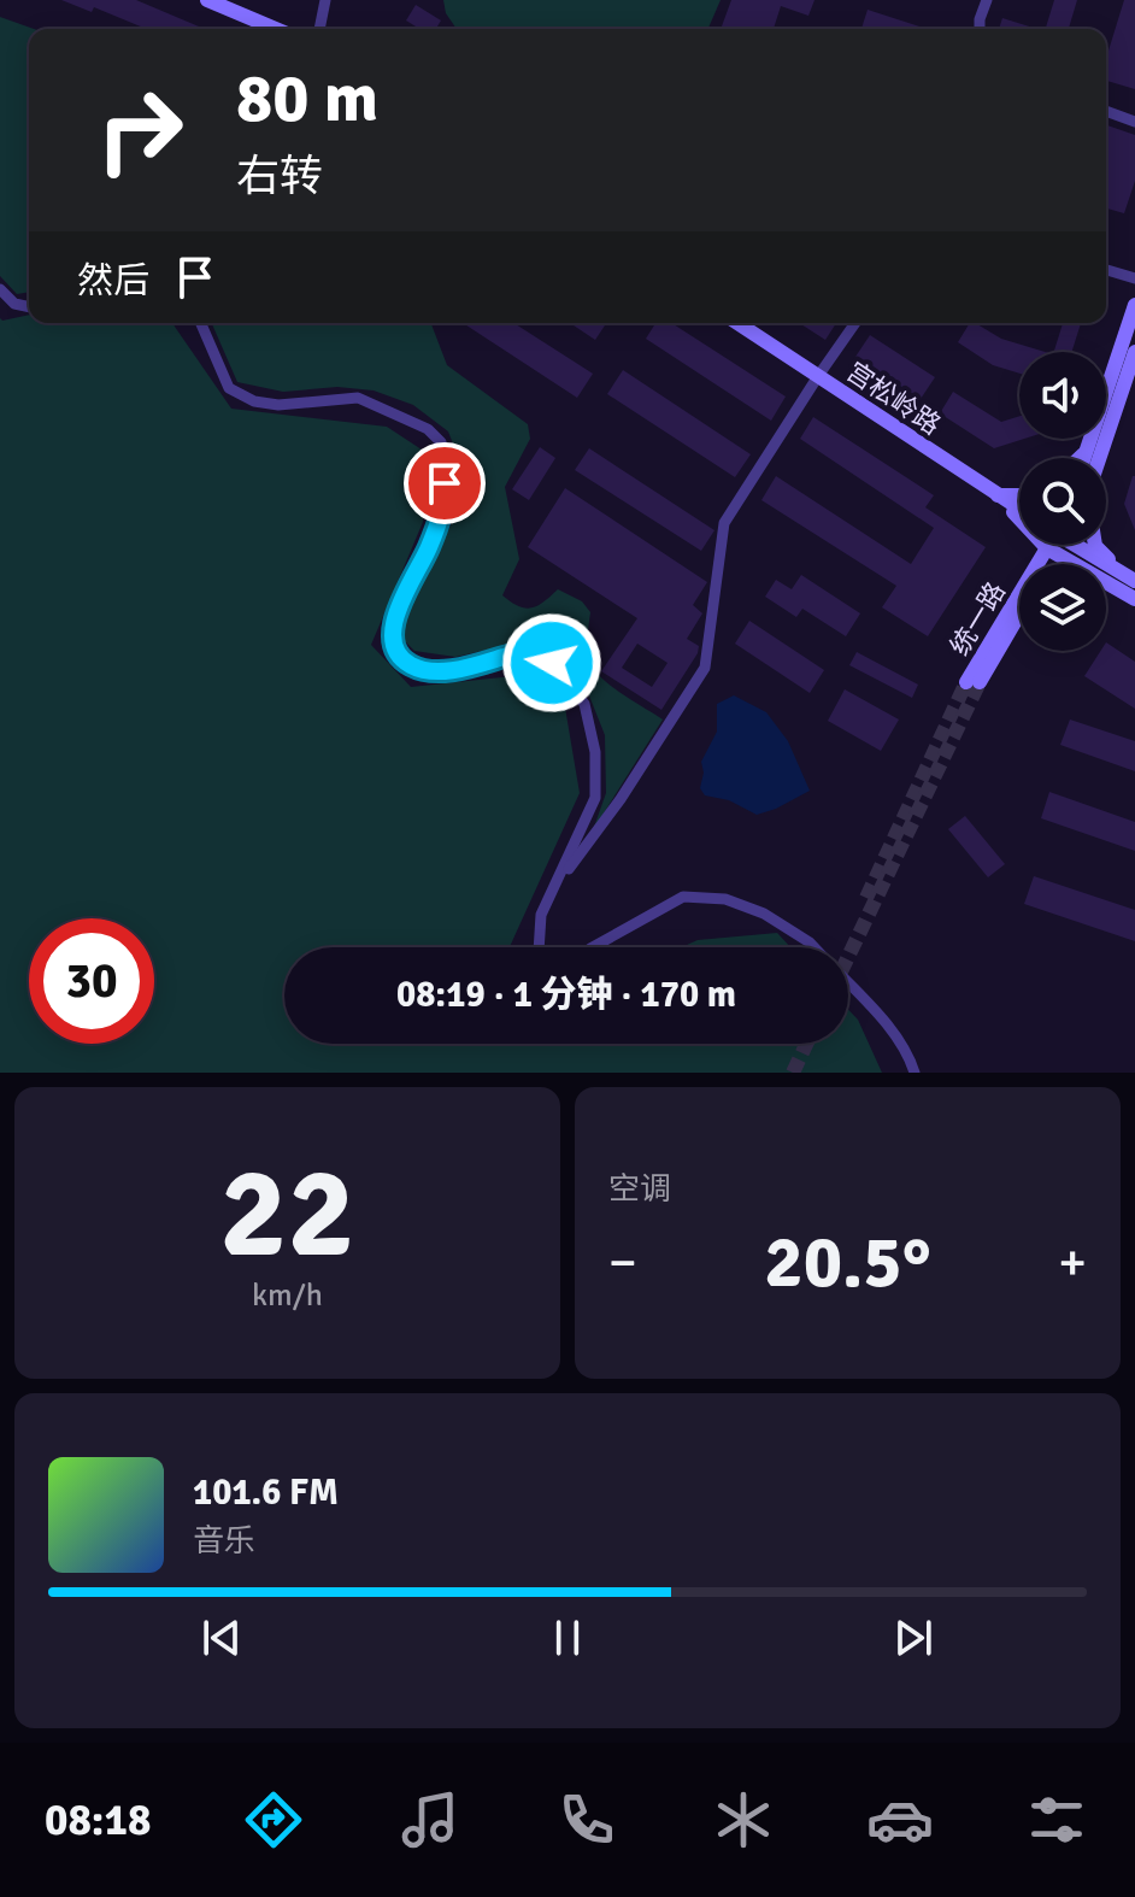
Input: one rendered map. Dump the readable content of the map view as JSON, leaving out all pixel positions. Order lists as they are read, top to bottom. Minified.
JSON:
{"streets":{"main road":["宫松岭路","统一路"]},"page":{"turn":["80 m","右转"],"then":"然后","limit":"30","trip":"08:19 · 1 分钟 · 170 m","tile":[["22","km/h"],"空调"],"heat":["−","20.5°","+"],"song":["101.6 FM","音乐"],"tabs":"08:18"}}
